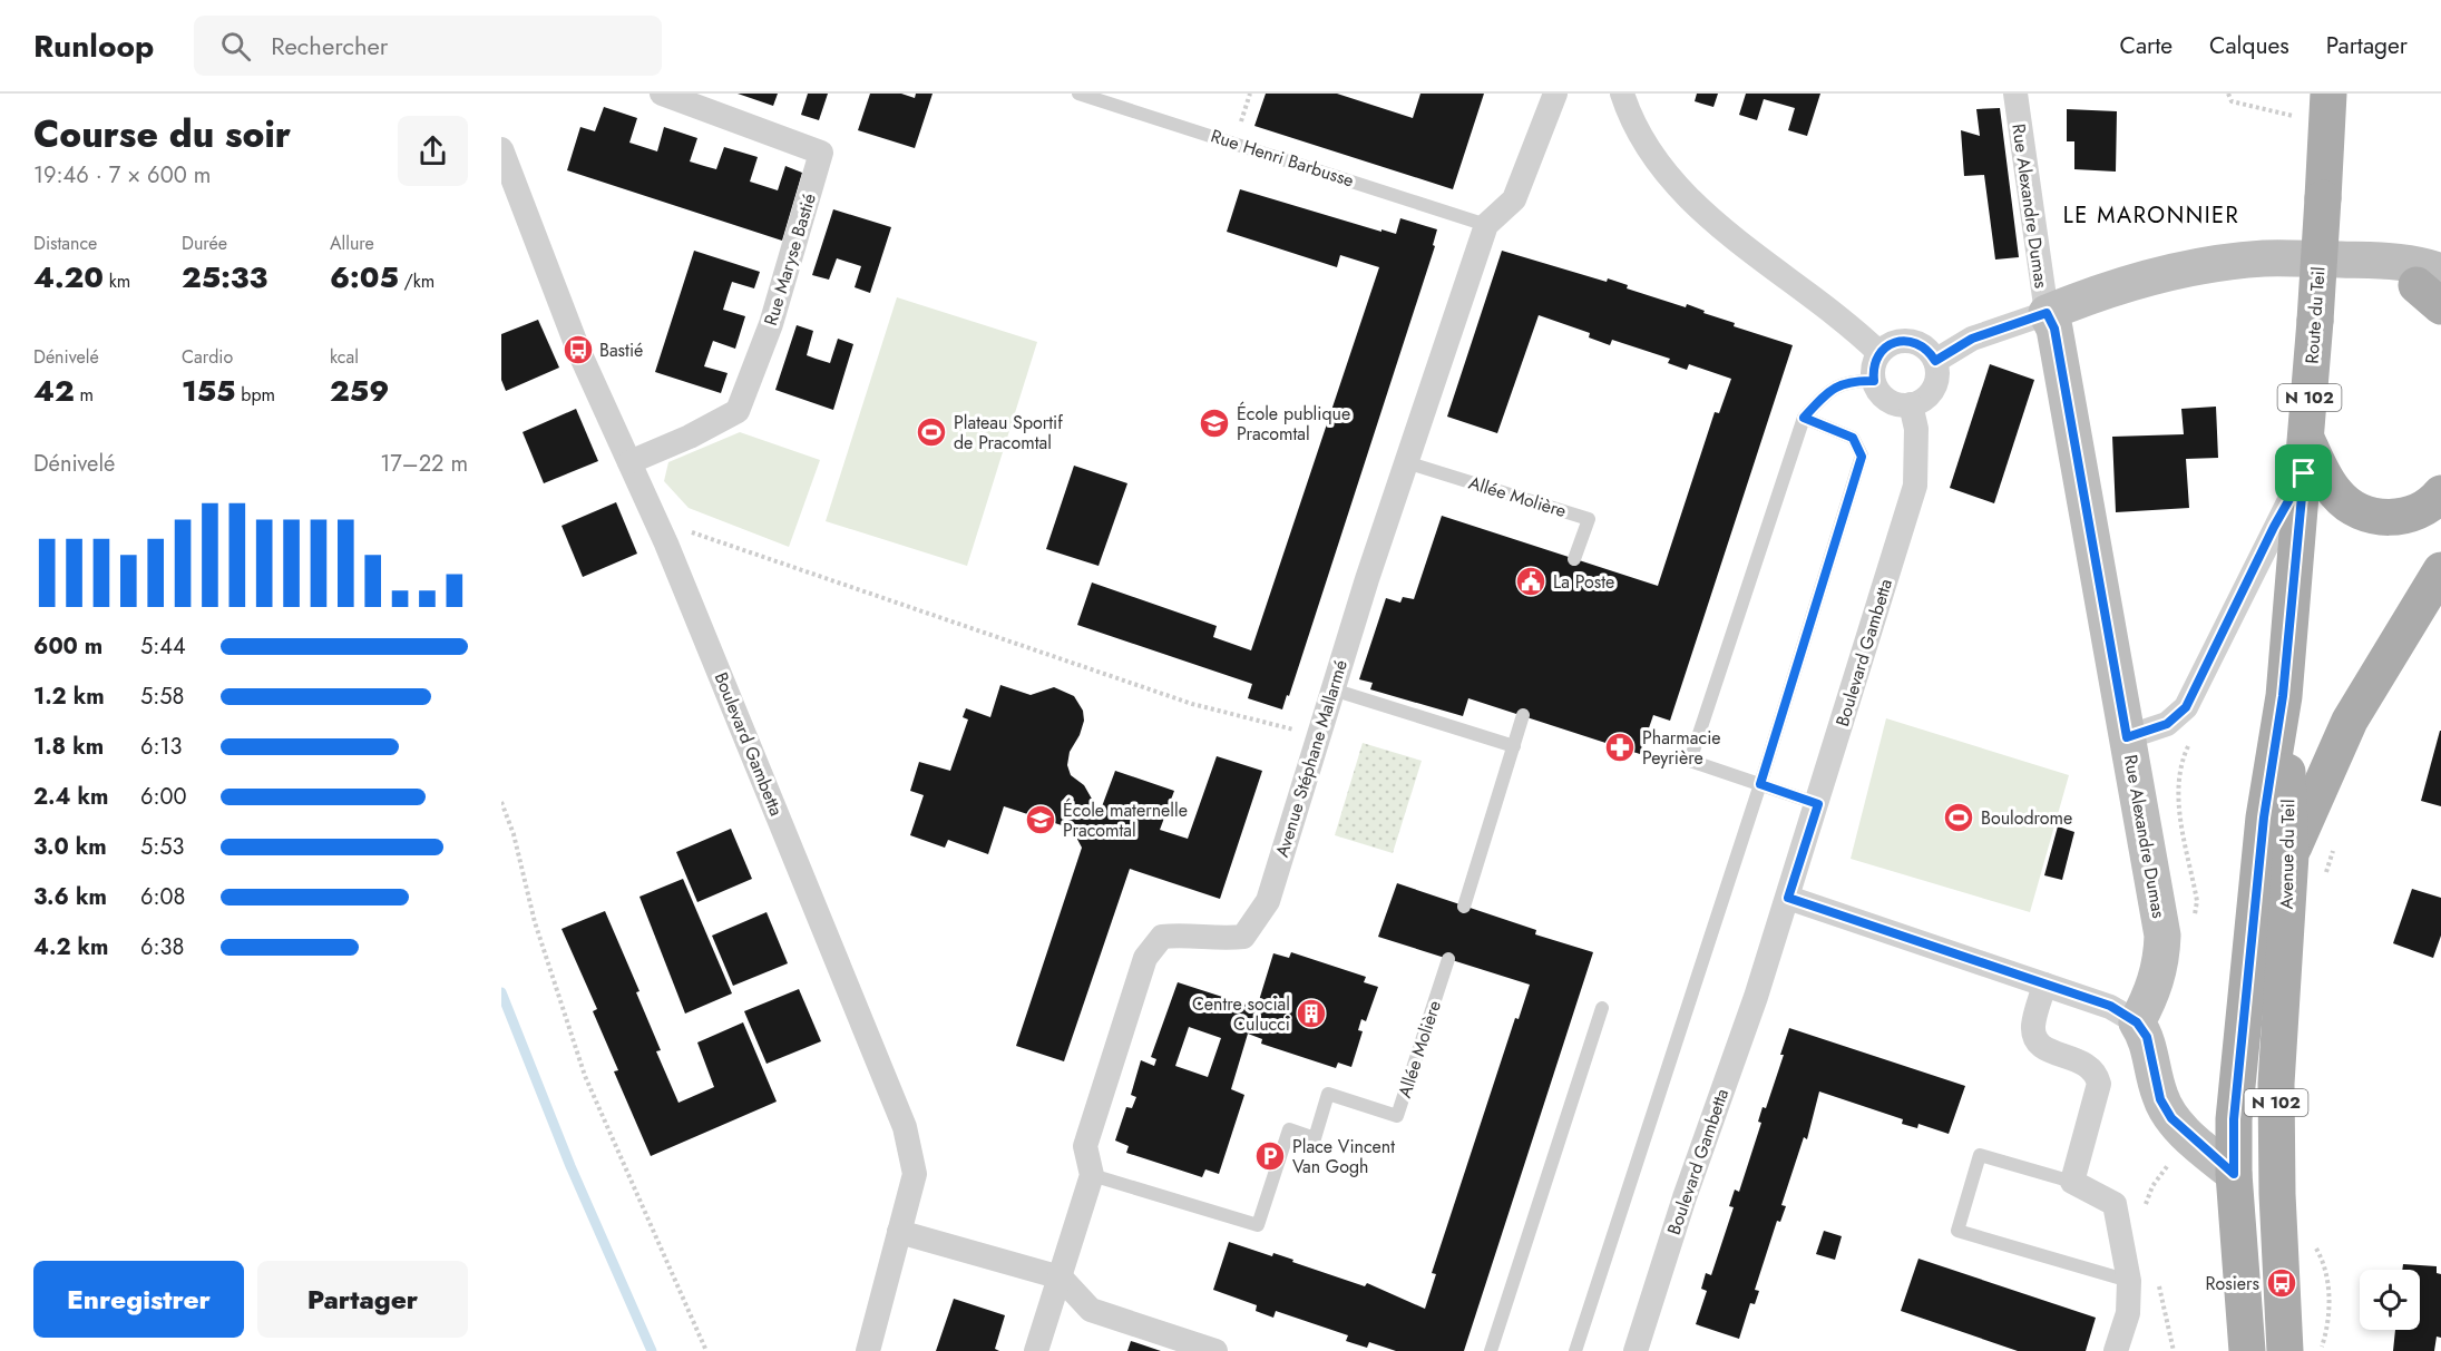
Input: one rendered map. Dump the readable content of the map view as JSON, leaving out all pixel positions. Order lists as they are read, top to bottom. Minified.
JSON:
{"streets":{"main road":["Route du Teil","N 102","Avenue du Teil"],"street":["Rue Alexandre Dumas","Rue Maryse Bastié","Boulevard Gambetta","Avenue Stéphane Mallarmé"],"lane":["Rue Henri Barbusse","Allée Molière"]},"crossings":[["Rue Henri Barbusse","Avenue Stéphane Mallarmé"],["Rue Maryse Bastié","Boulevard Gambetta"],["Route du Teil","Avenue du Teil"],["Allée Molière","Avenue Stéphane Mallarmé"]],"districts":["LE MARONNIER"],"places":{"bus stop":["Bastié","Rosiers"],"school or university":["École publique Pracomtal","École maternelle Pracomtal"],"sports":["Plateau Sportif de Pracomtal","Boulodrome"],"public building":["La Poste"],"pharmacy":["Pharmacie Peyrière"],"building":["Centre social Culucci"],"parking":["Place Vincent Van Gogh"]},"page":{"header":"Runloop","search":"Rechercher","nav":["Carte","Calques","Partager"],"heading":["Course du soir","19:46 · 7 × 600 m"],"stats":[["Distance","4.20 km"],["Durée","25:33"],["Allure","6:05 /km"],["Dénivelé","42 m"],["Cardio","155 bpm"],["kcal","259"]],"chart":["Dénivelé","17–22 m"],"list":[{"name":"600 m","note":"5:44"},{"name":"1.2 km","note":"5:58"},{"name":"1.8 km","note":"6:13"},{"name":"2.4 km","note":"6:00"},{"name":"3.0 km","note":"5:53"},{"name":"3.6 km","note":"6:08"},{"name":"4.2 km","note":"6:38"}],"buttons":["Enregistrer","Partager"]}}
